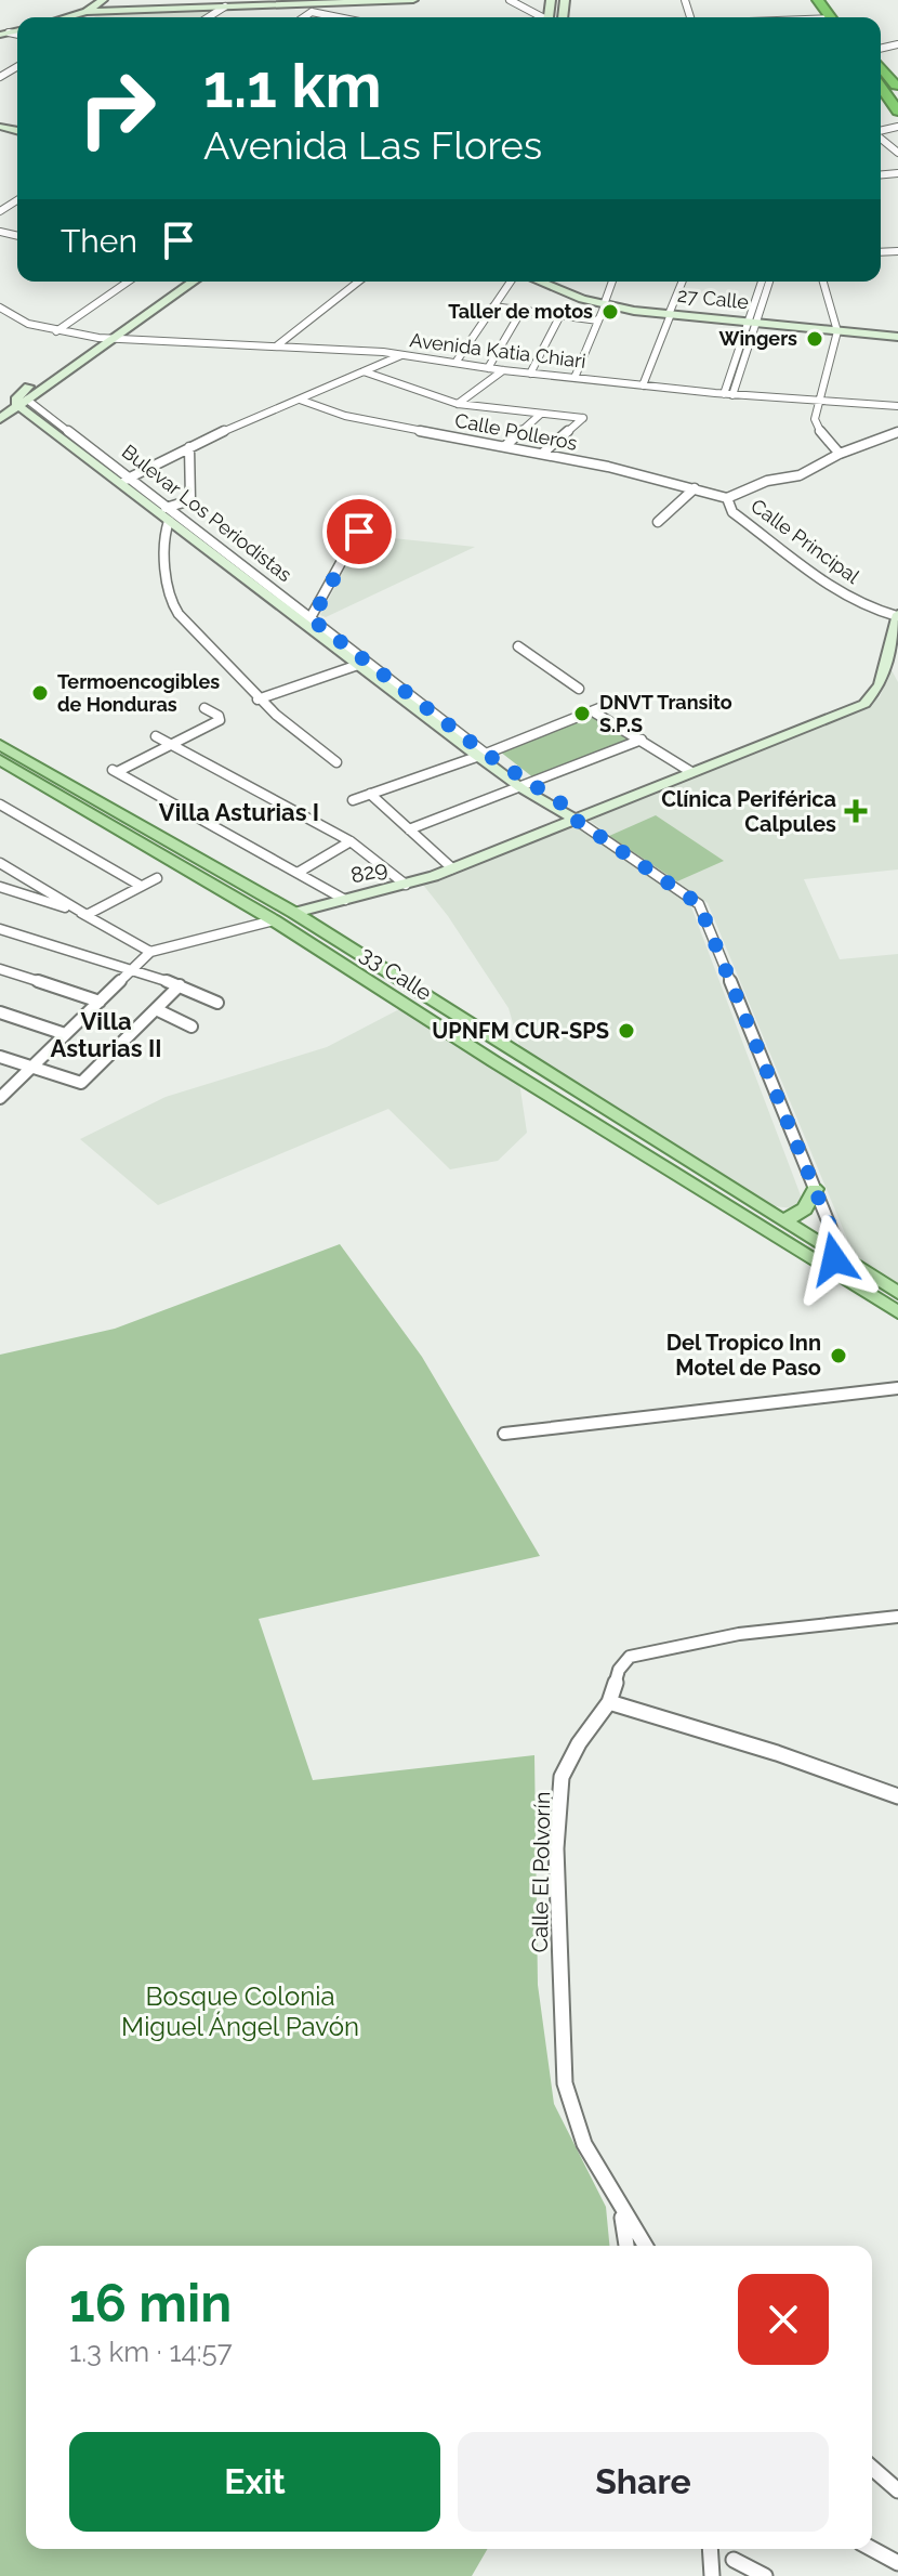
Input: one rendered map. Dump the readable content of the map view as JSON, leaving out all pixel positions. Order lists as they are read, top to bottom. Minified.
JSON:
{"streets":{"main road":["33 Calle"],"street":["Avenida Katia Chiari","Calle Polleros","Bulevar Los Periodistas","Calle Principal","829","Calle El Polvorín"]},"crossings":[["Avenida Katia Chiari","Calle Polleros"],["Avenida Katia Chiari","Bulevar Los Periodistas"],["Calle Polleros","Calle Principal"],["Bulevar Los Periodistas","Calle Principal"],["Bulevar Los Periodistas","33 Calle"],["Calle Principal","829"],["829","33 Calle"]],"districts":["Villa Asturias I","Villa Asturias II"],"parks":["Bosque Colonia Miguel Ángel Pavón"],"places":{"other":["Taller de motos","Wingers","Termoencogibles de Honduras","DNVT Transito S.P.S","UPNFM CUR-SPS","Del Tropico Inn Motel de Paso"],"health":["Clínica Periférica Calpules"]},"page":{"turn":["1.1 km","Avenida Las Flores"],"then":"Then","heading":["16 min","1.3 km · 14:57"],"buttons":["Exit","Share"]}}
